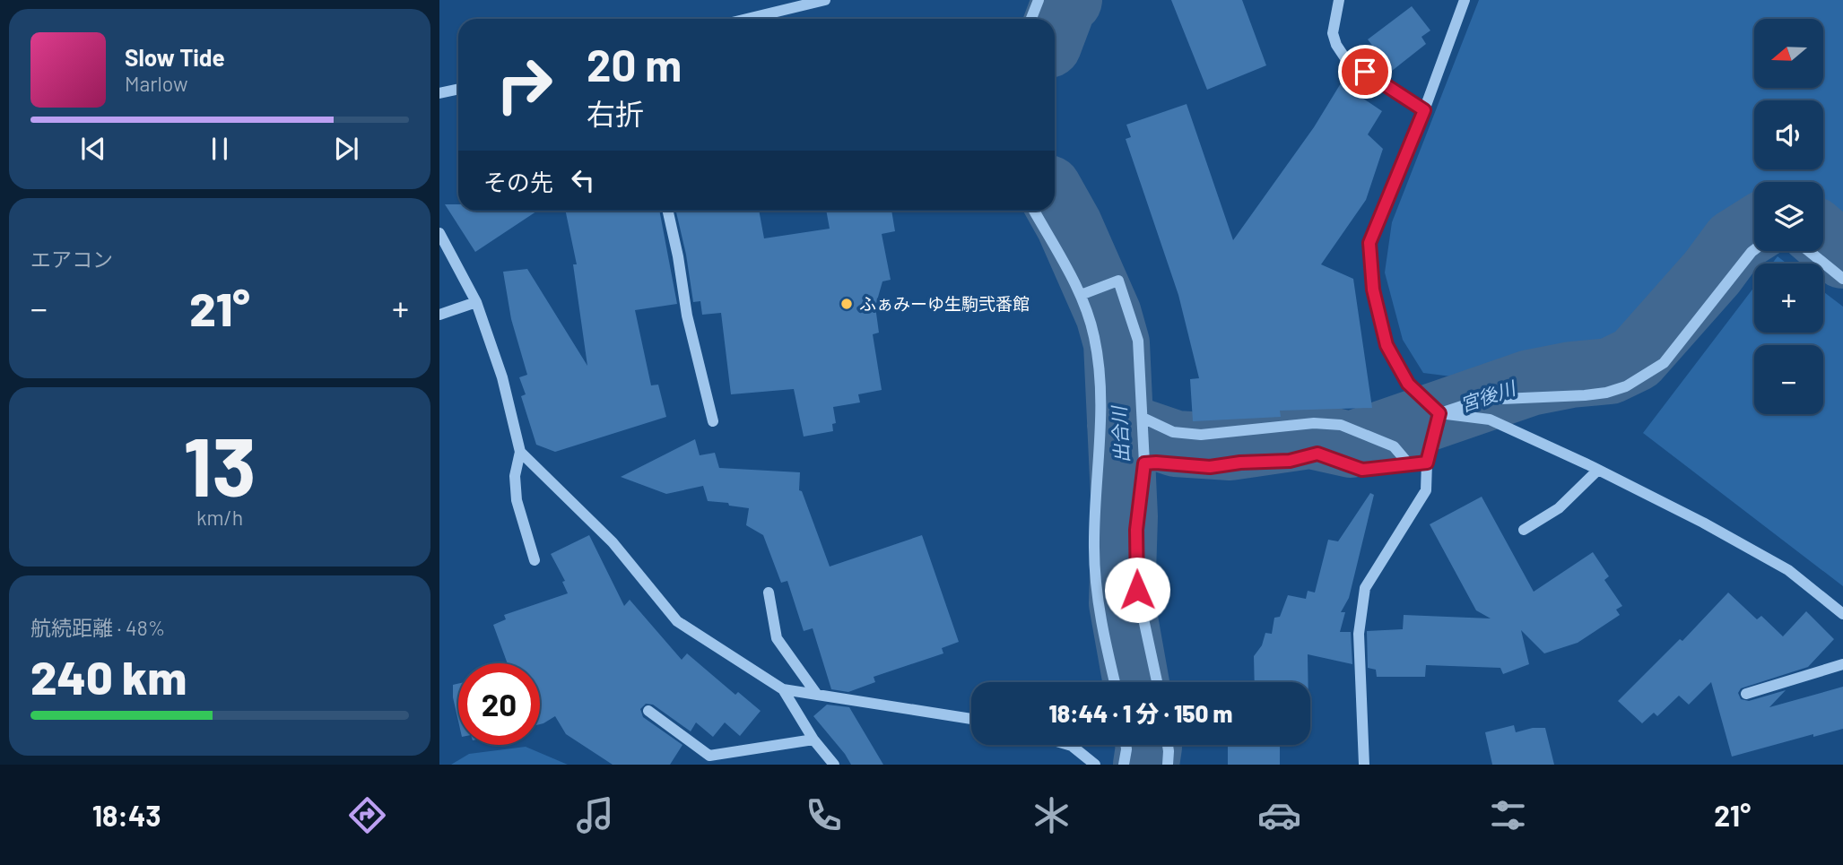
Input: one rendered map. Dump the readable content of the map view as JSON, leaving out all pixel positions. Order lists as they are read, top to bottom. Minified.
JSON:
{"water":["宮後川","出合川"],"places":["ふぁみーゆ生駒弐番館"],"north":"left","page":{"map_buttons":["+","−"],"turn":["20 m","右折"],"song":["Slow Tide","Marlow"],"then":"その先","tile":["エアコン",["13","km/h"],["航続距離 · 48%","240 km"]],"heat":["−","21°","+"],"limit":"20","trip":"18:44 · 1 分 · 150 m","tabs":["18:43","21°"]}}
